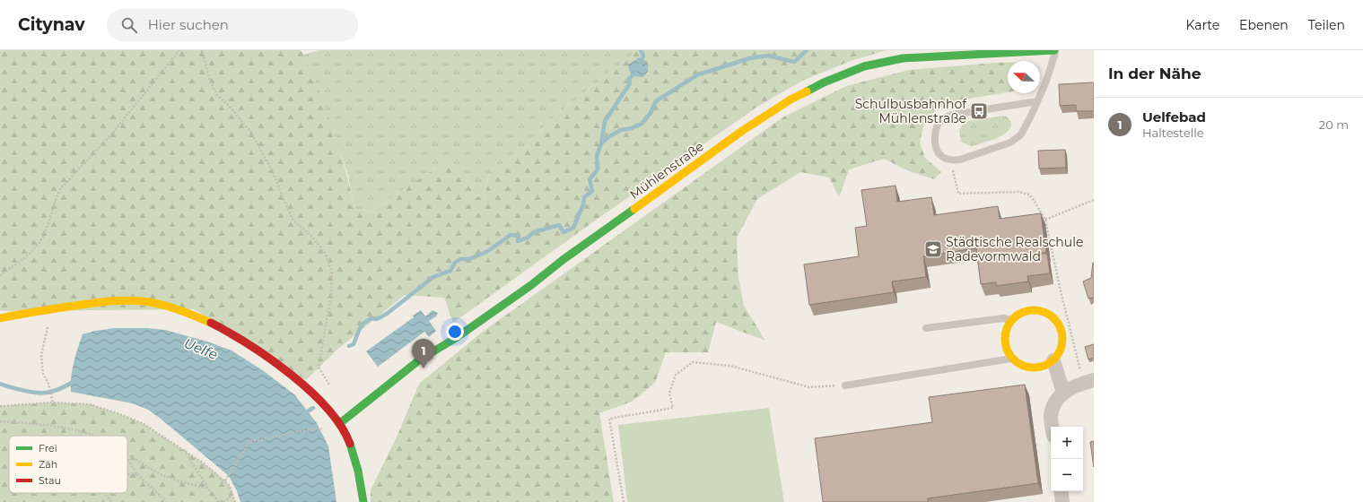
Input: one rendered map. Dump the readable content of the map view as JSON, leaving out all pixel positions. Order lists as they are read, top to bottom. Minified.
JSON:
{"streets":{"street":["Mühlenstraße"]},"water":["Uelfe"],"places":{"bus stop":["Schulbusbahnhof Mühlenstraße"],"school or university":["Städtische Realschule Radevormwald"]},"legend":["Frei","Zäh","Stau"],"north":"left","page":{"header":"Citynav","search":"Hier suchen","nav":["Karte","Ebenen","Teilen"],"heading":"In der Nähe","list":[{"mark":"1","name":"Uelfebad","note":"Haltestelle","value":"20 m"}],"pins":"1","map_buttons":["+","−"]}}
